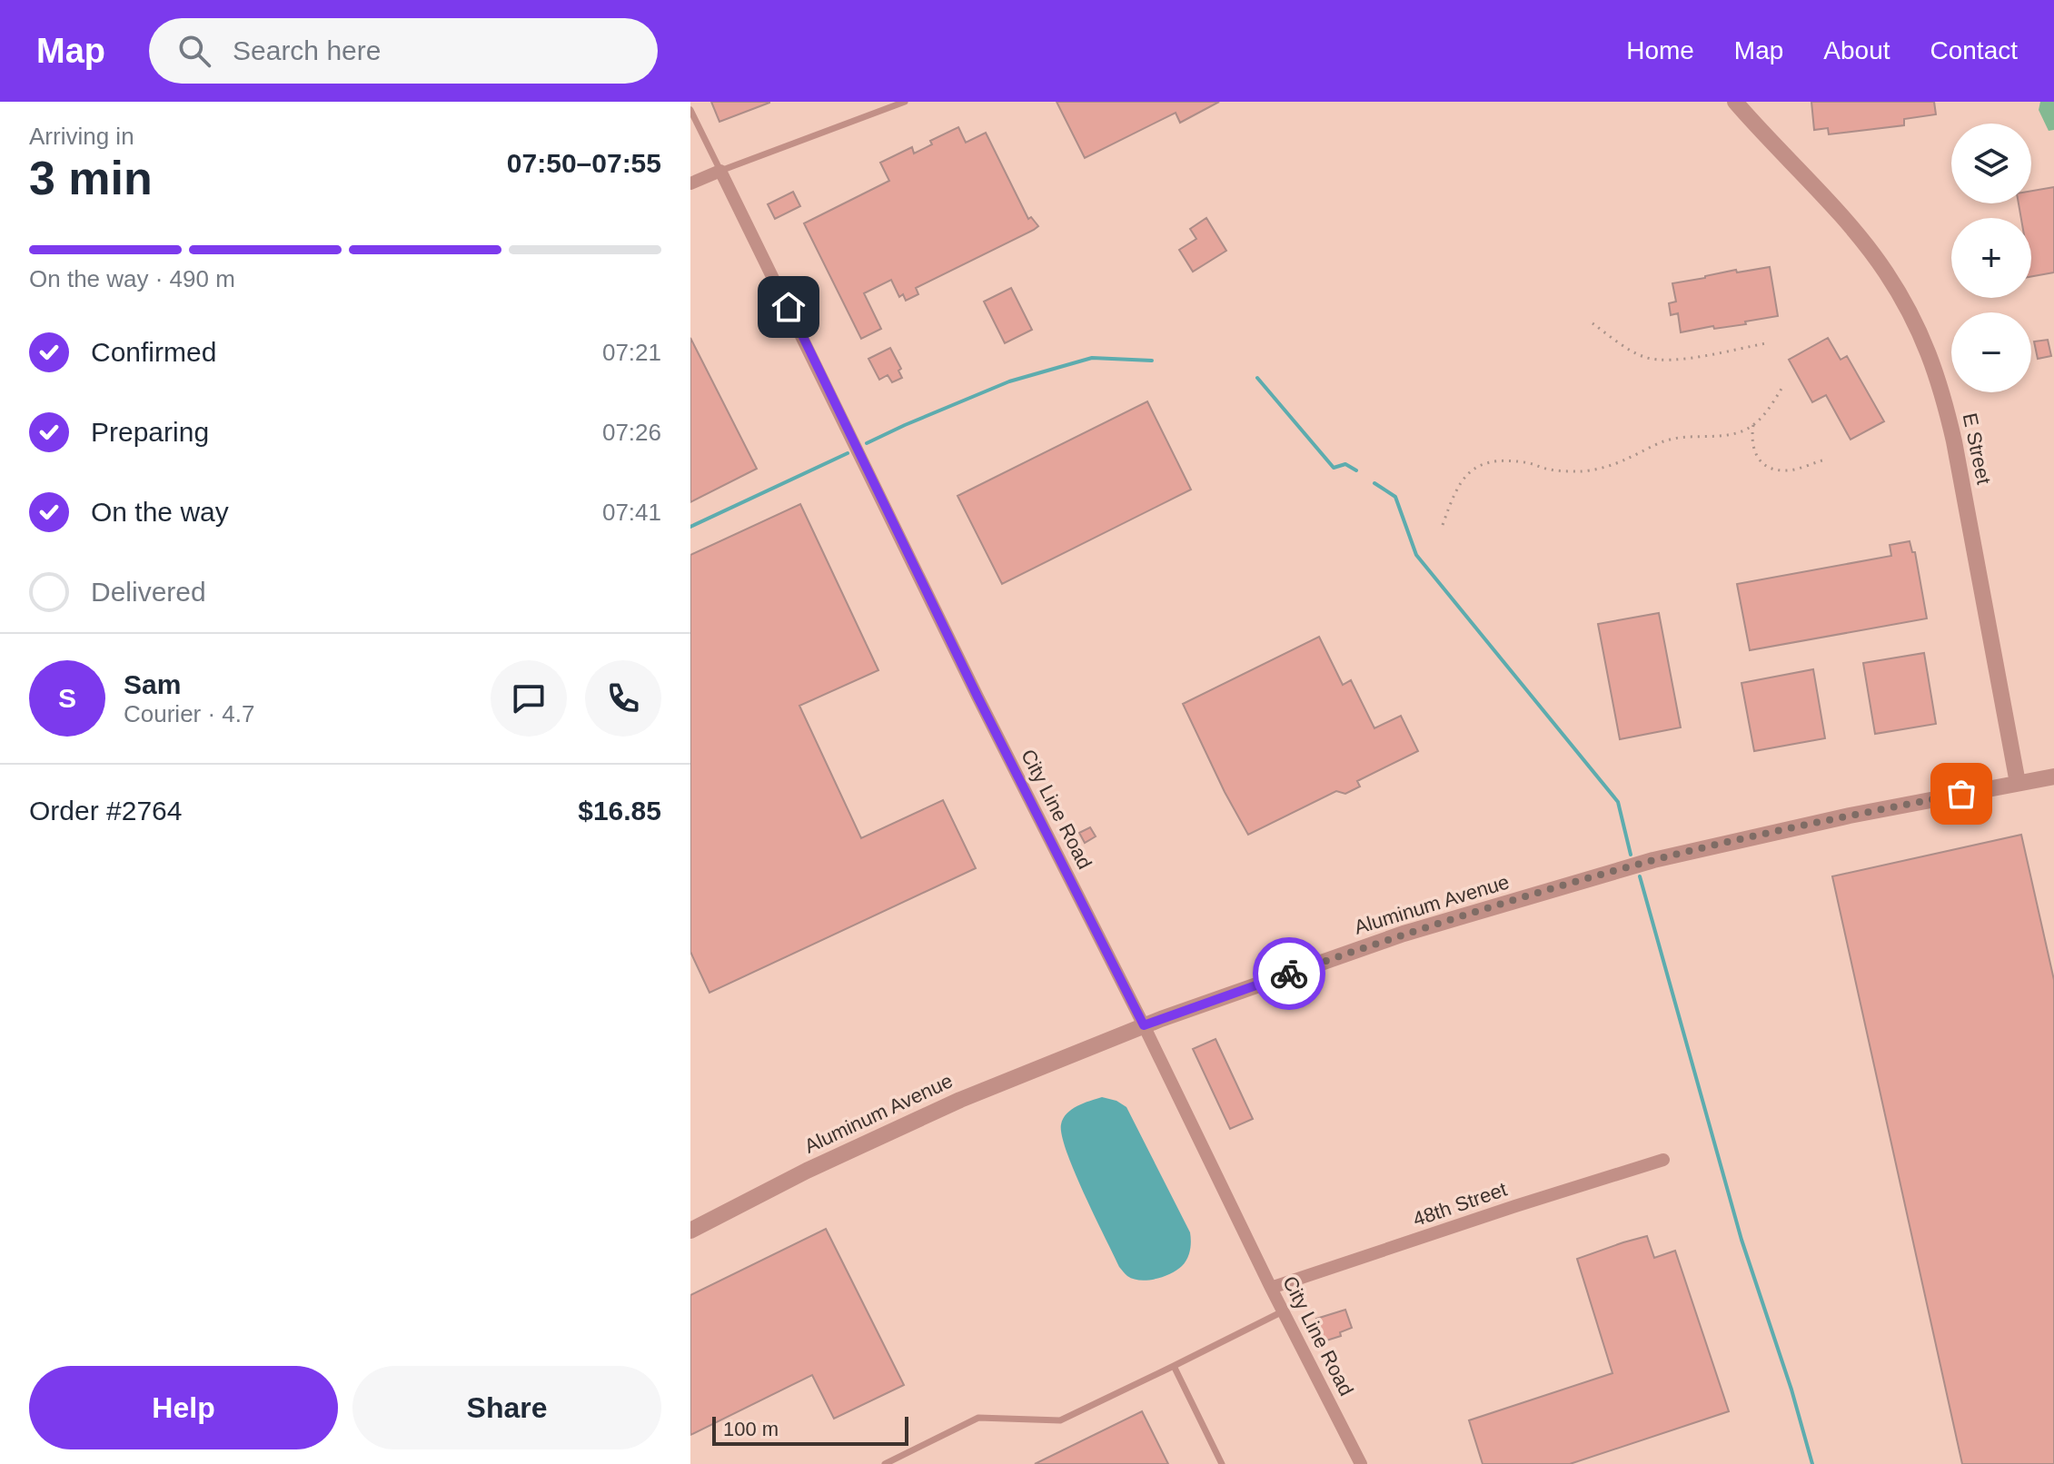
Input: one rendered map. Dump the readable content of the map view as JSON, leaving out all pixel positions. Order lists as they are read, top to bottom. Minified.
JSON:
{"streets":{"street":["E Street","City Line Road","Aluminum Avenue","48th Street"]},"crossings":[["E Street","Aluminum Avenue"],["City Line Road","Aluminum Avenue"],["City Line Road","48th Street"]],"scale_bar":"100 m","page":{"header":"Map","search":"Search here","nav":["Home","Map","About","Contact"],"heading":["3 min","Arriving in","07:50–07:55"],"panel":["Sam","Courier · 4.7","Order #2764","$16.85"],"map_buttons":["+","−"],"bar":"On the way · 490 m","list":[["Confirmed","07:21"],["Preparing","07:26"],["On the way","07:41"],"Delivered"],"round":"S","buttons":["Help","Share"],"scale":"100 m"}}
